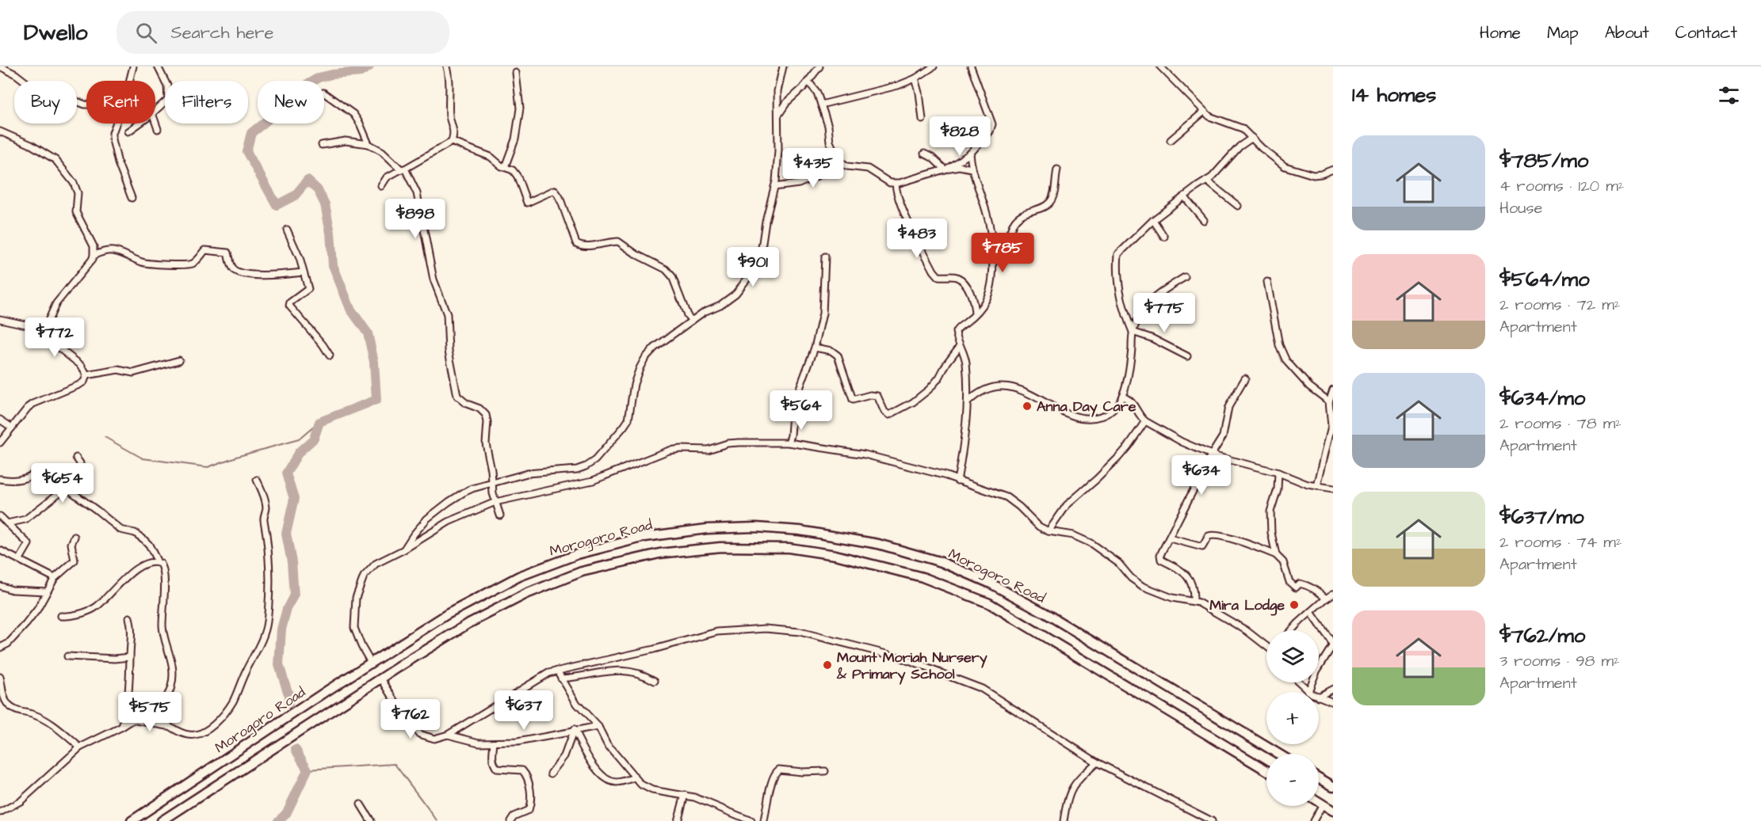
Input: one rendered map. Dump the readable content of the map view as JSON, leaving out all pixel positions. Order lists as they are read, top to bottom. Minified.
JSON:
{"streets":{"highway":["Morogoro Road"]},"places":["Anna Day Care","Mira Lodge","Mount Moriah Nursery & Primary School"],"page":{"header":"Dwello","search":"Search here","nav":["Home","Map","About","Contact"],"heading":"14 homes","chip":["Buy","Rent","Filters","New"],"price":["$828","$435","$898","$483","$785","$901","$775","$772","$564","$634","$654","$637","$575","$762"],"list":[{"name":"$785/mo","note":"4 rooms · 120 m² · House"},{"name":"$564/mo","note":"2 rooms · 72 m² · Apartment"},{"name":"$634/mo","note":"2 rooms · 78 m² · Apartment"},{"name":"$637/mo","note":"2 rooms · 74 m² · Apartment"},{"name":"$762/mo","note":"3 rooms · 98 m² · Apartment"}],"map_buttons":["+","−"]}}
